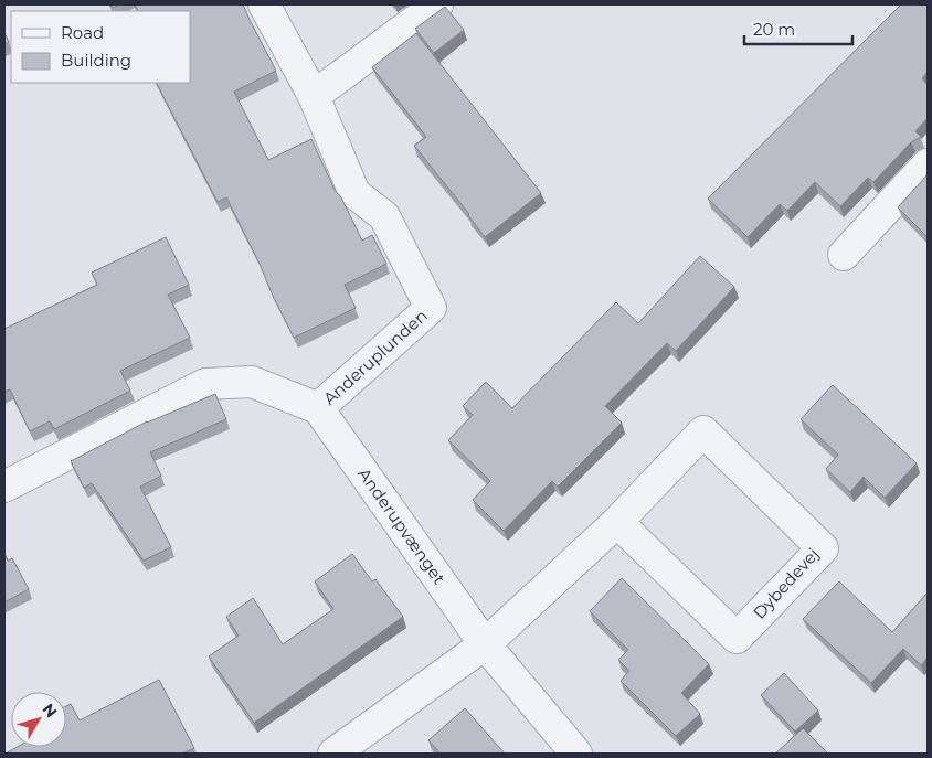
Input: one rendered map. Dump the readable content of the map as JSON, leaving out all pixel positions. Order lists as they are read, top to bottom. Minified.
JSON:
{"streets":{"street":["Anderuplunden","Anderupvænget","Dybedevej"]},"crossings":[["Anderuplunden","Anderupvænget"],["Anderupvænget","Dybedevej"]],"legend":["Road","Building"],"scale_bar":"20 m","north":"top right"}
